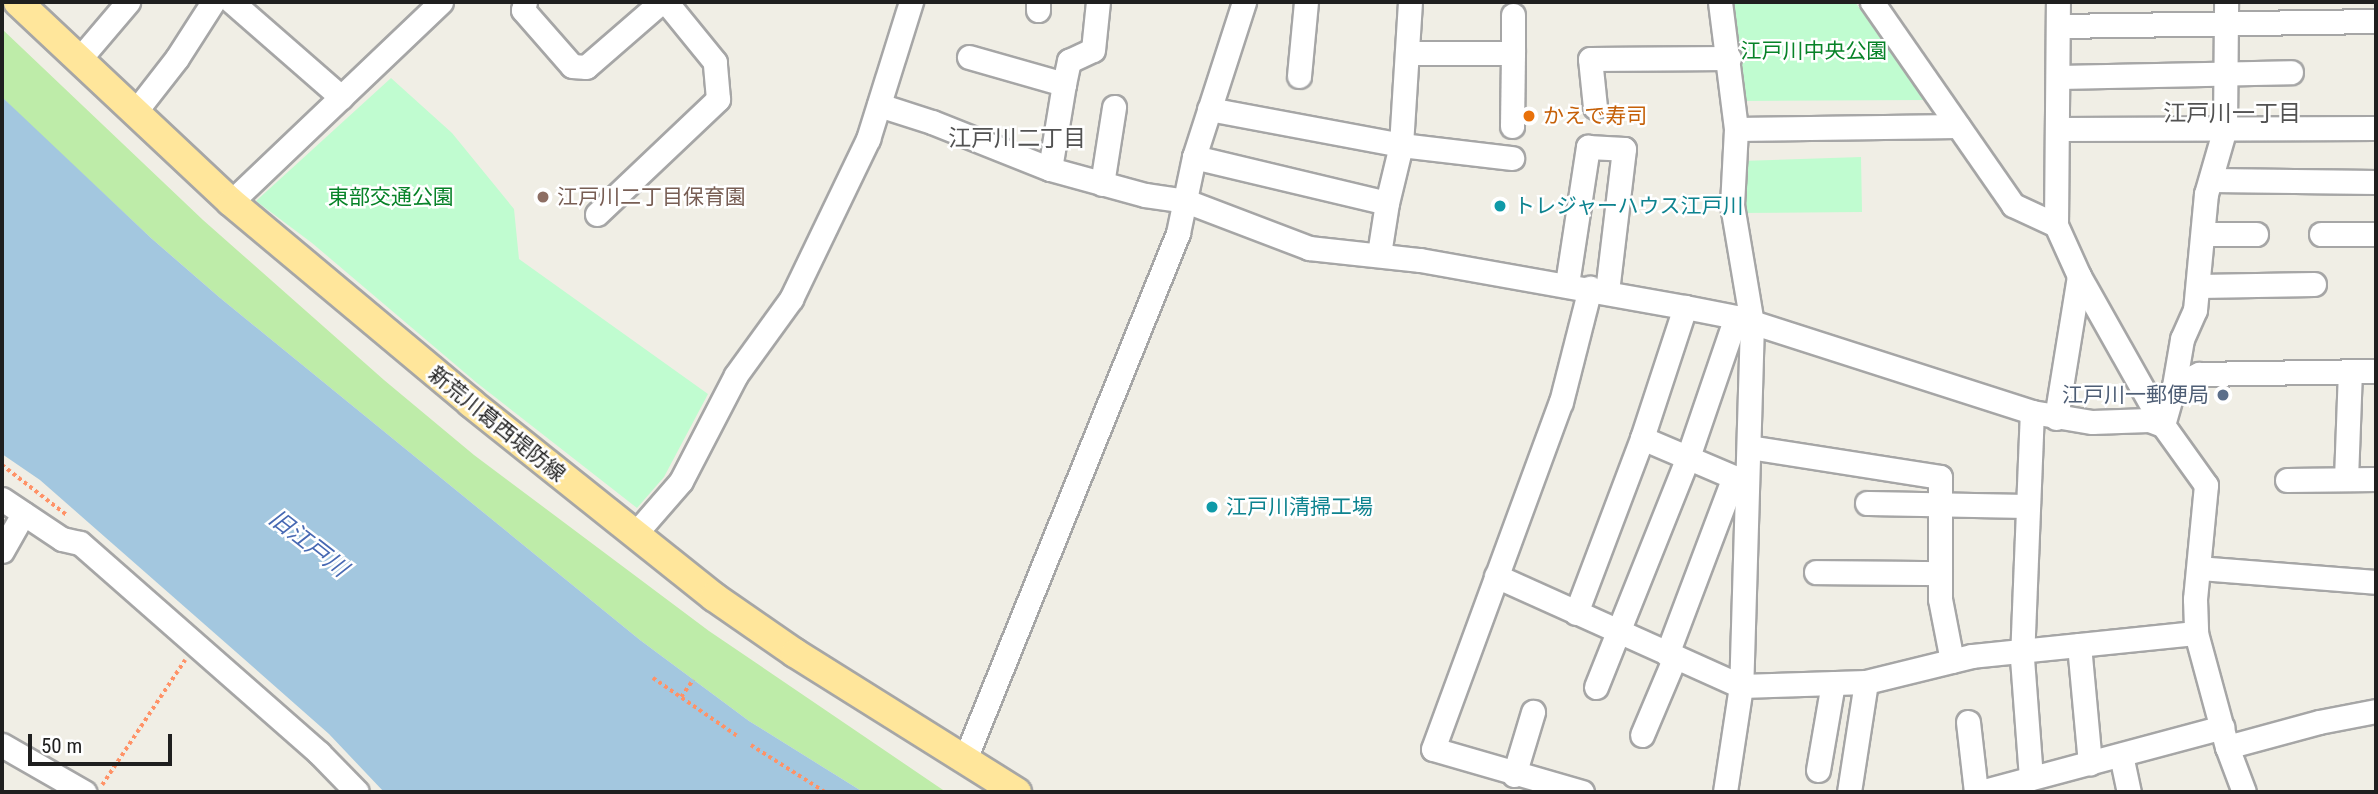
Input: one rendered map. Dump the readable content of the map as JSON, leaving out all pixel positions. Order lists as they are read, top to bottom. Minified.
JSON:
{"streets":{"main road":["新荒川葛西堤防線"]},"districts":["江戸川一丁目","江戸川二丁目"],"water":["旧江戸川"],"parks":["江戸川中央公園","東部交通公園"],"places":["かえで寿司","江戸川二丁目保育園","トレジャーハウス江戸川","江戸川一郵便局","江戸川清掃工場"],"scale_bar":"50 m"}
